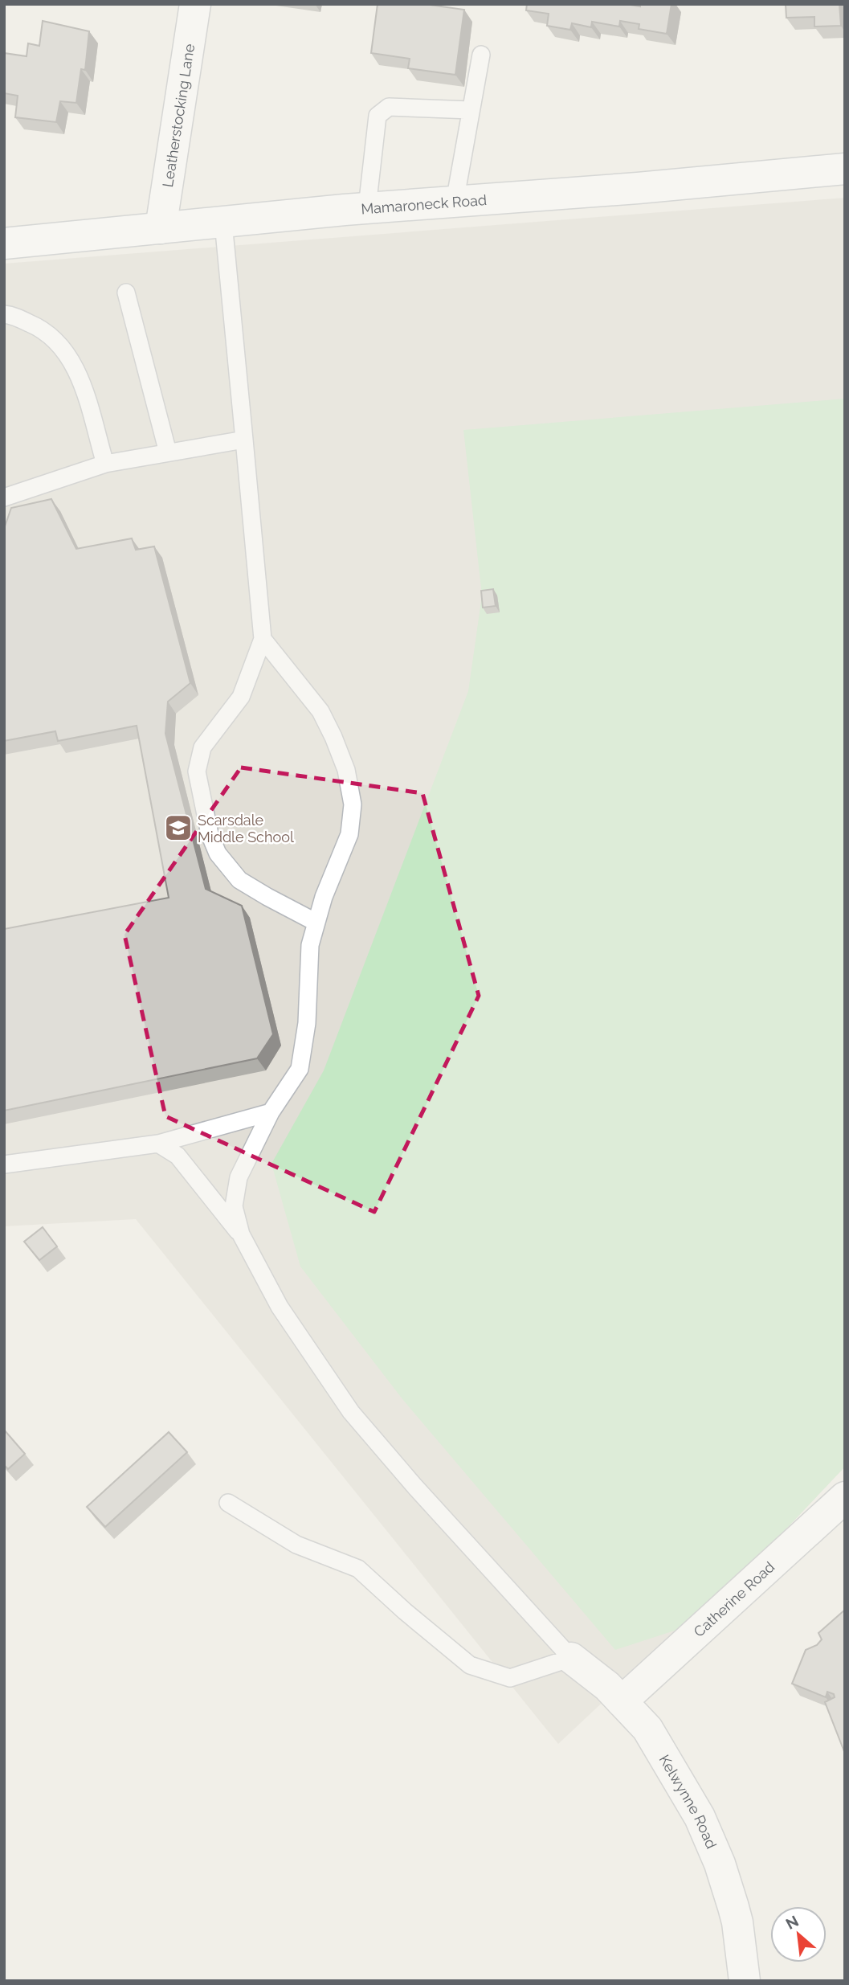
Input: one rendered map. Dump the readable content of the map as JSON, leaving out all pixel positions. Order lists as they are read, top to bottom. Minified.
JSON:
{"streets":{"street":["Leatherstocking Lane","Mamaroneck Road","Catherine Road","Kelwynne Road"]},"crossings":[["Leatherstocking Lane","Mamaroneck Road"],["Catherine Road","Kelwynne Road"]],"places":{"school or university":["Scarsdale Middle School"]},"north":"top left"}
